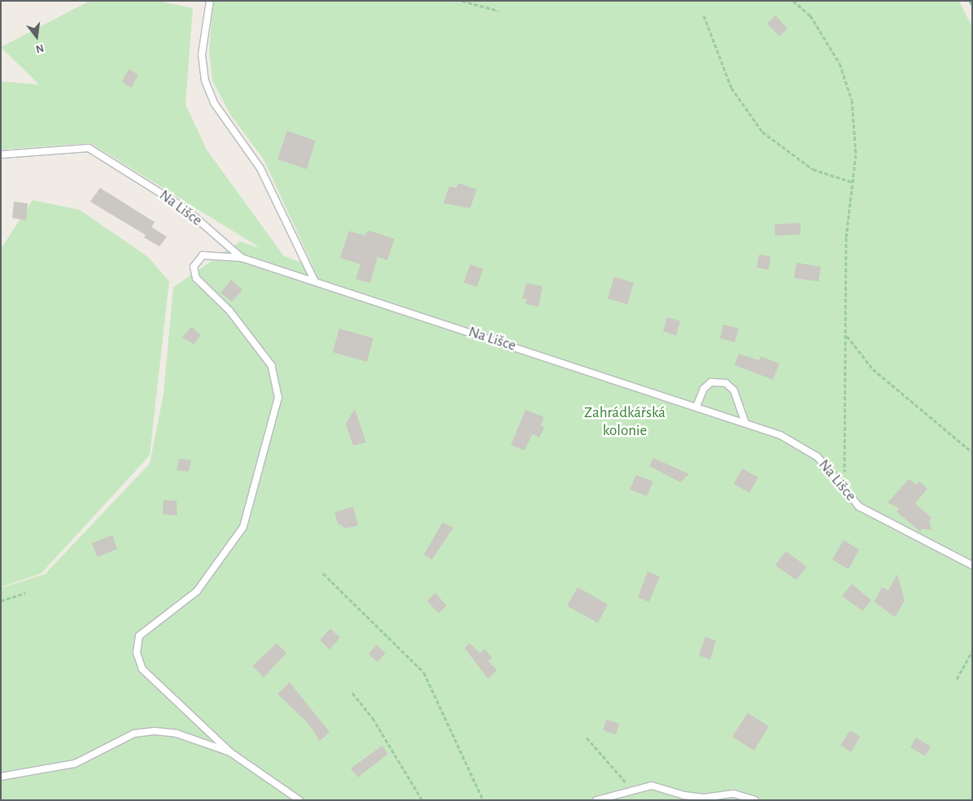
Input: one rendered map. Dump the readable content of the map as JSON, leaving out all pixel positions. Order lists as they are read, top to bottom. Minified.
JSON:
{"streets":{"lane":["Na Lišce"]},"parks":["Zahrádkářská kolonie"],"north":"bottom"}
